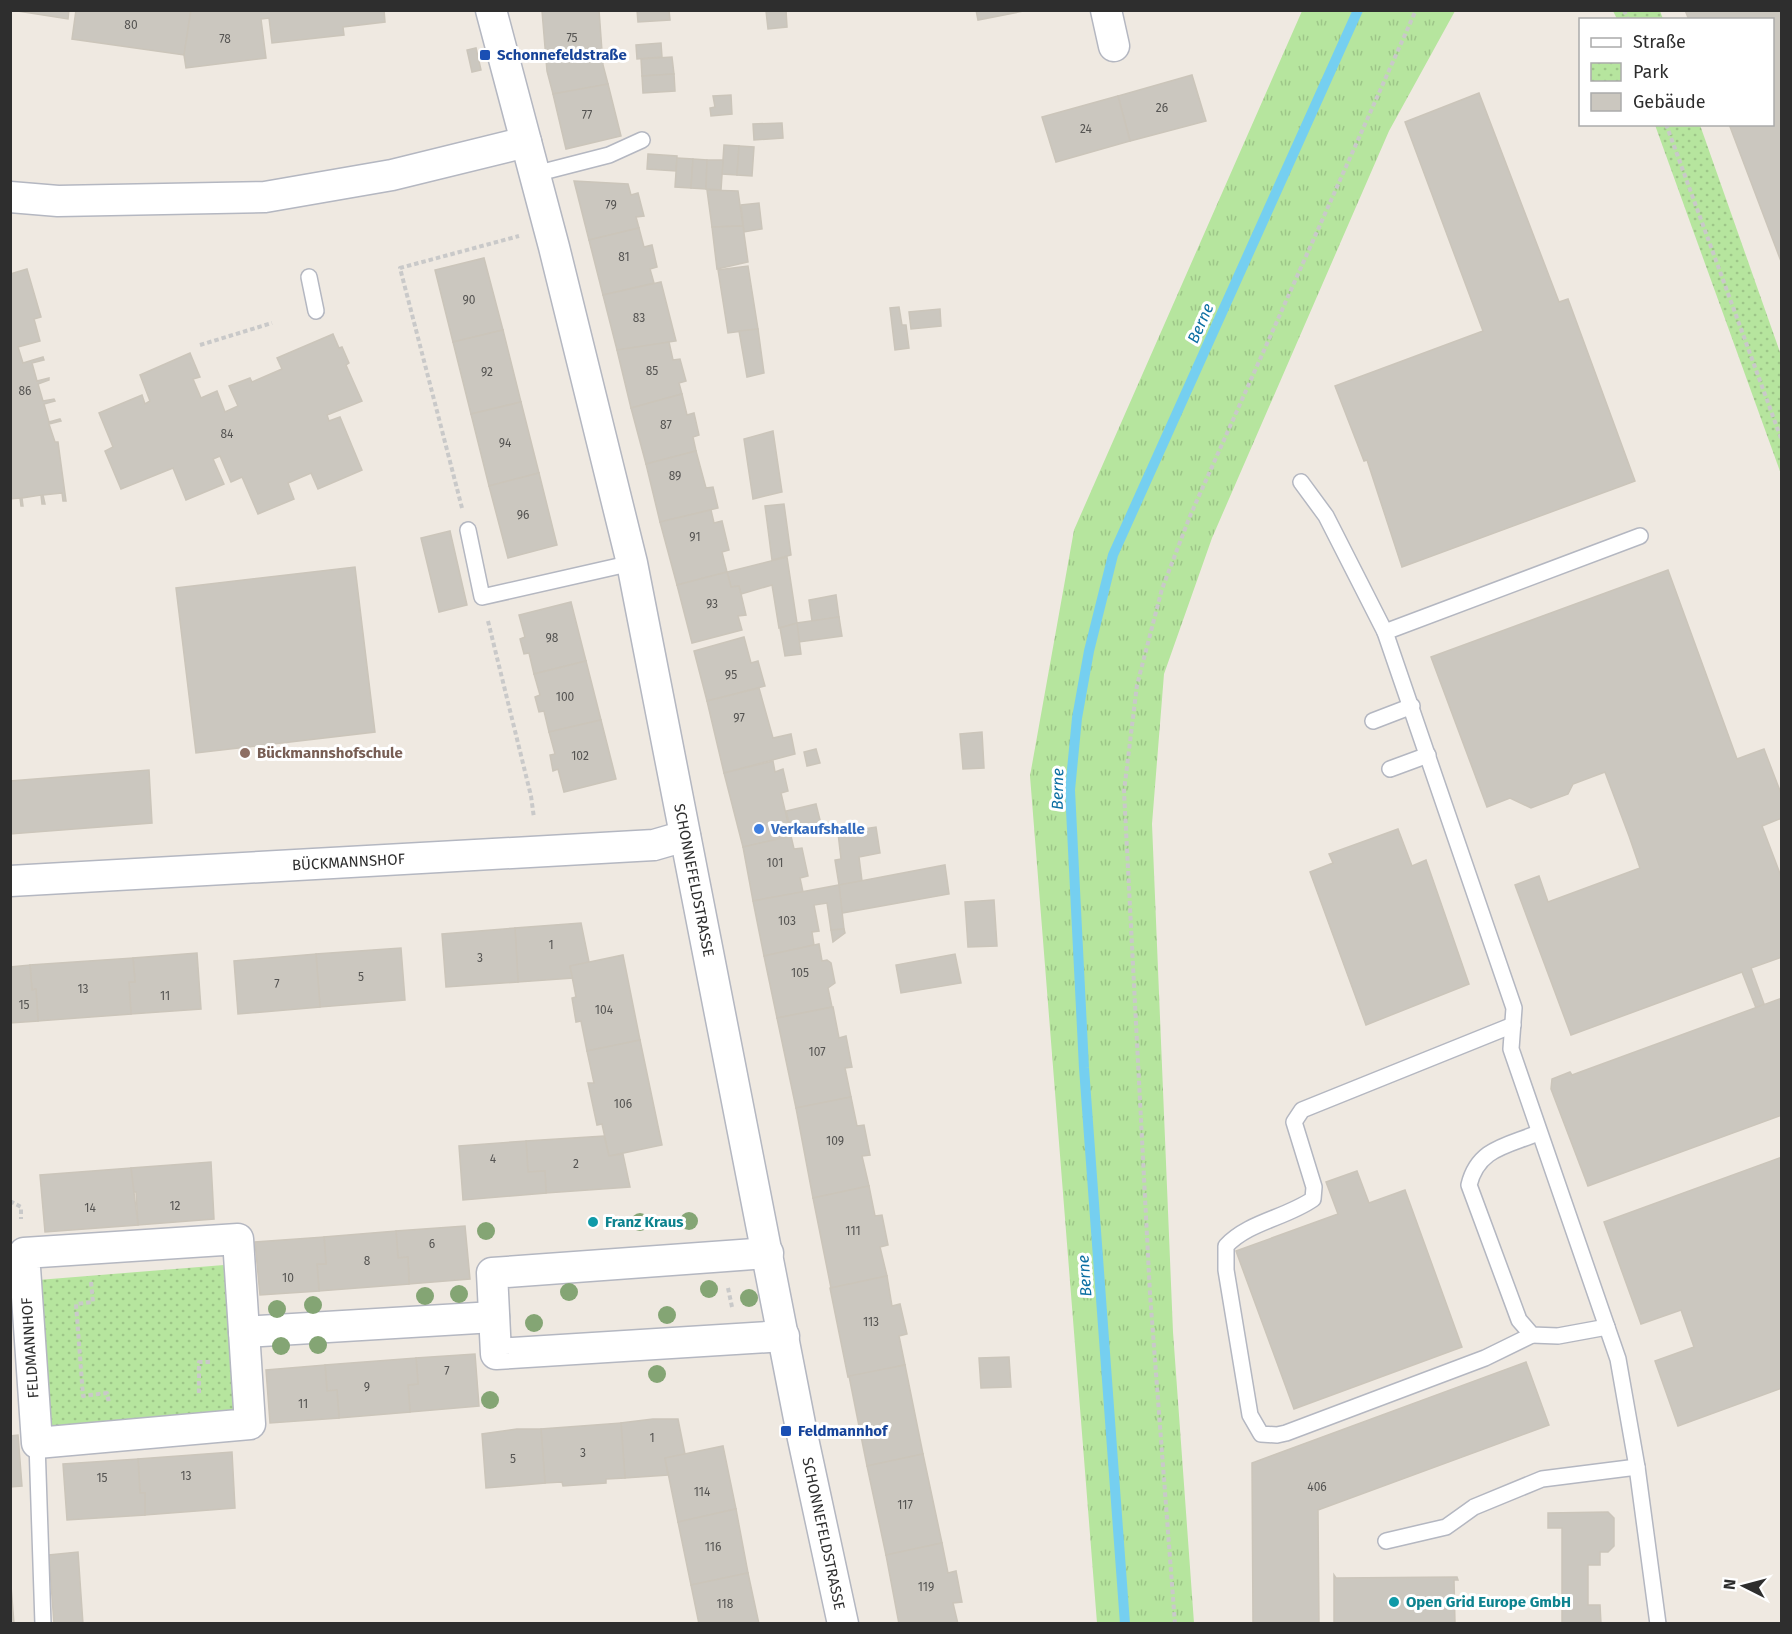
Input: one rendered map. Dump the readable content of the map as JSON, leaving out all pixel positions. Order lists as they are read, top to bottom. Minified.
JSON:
{"streets":{"street":["BÜCKMANNSHOF","SCHONNEFELDSTRASSE","FELDMANNHOF"]},"crossings":[["BÜCKMANNSHOF","SCHONNEFELDSTRASSE"]],"water":["Berne"],"places":{"transit":["Schonnefeldstraße","Feldmannhof"],"other":["Bückmannshofschule","Verkaufshalle","Franz Kraus","Open Grid Europe GmbH"]},"house_numbers":["80","75","78","26","77","24","79","81","90","83","85","92","86","87","84","94","89","96","91","93","98","95","100","97","102","101","103","1","3","105","5","7","13","11","15","104","107","106","109","4","2","12","14","111","6","8","10","113","7","9","11","1","3","5","13","15","406","114","117","116","119","118"],"legend":["Straße","Park","Gebäude"],"north":"left"}
